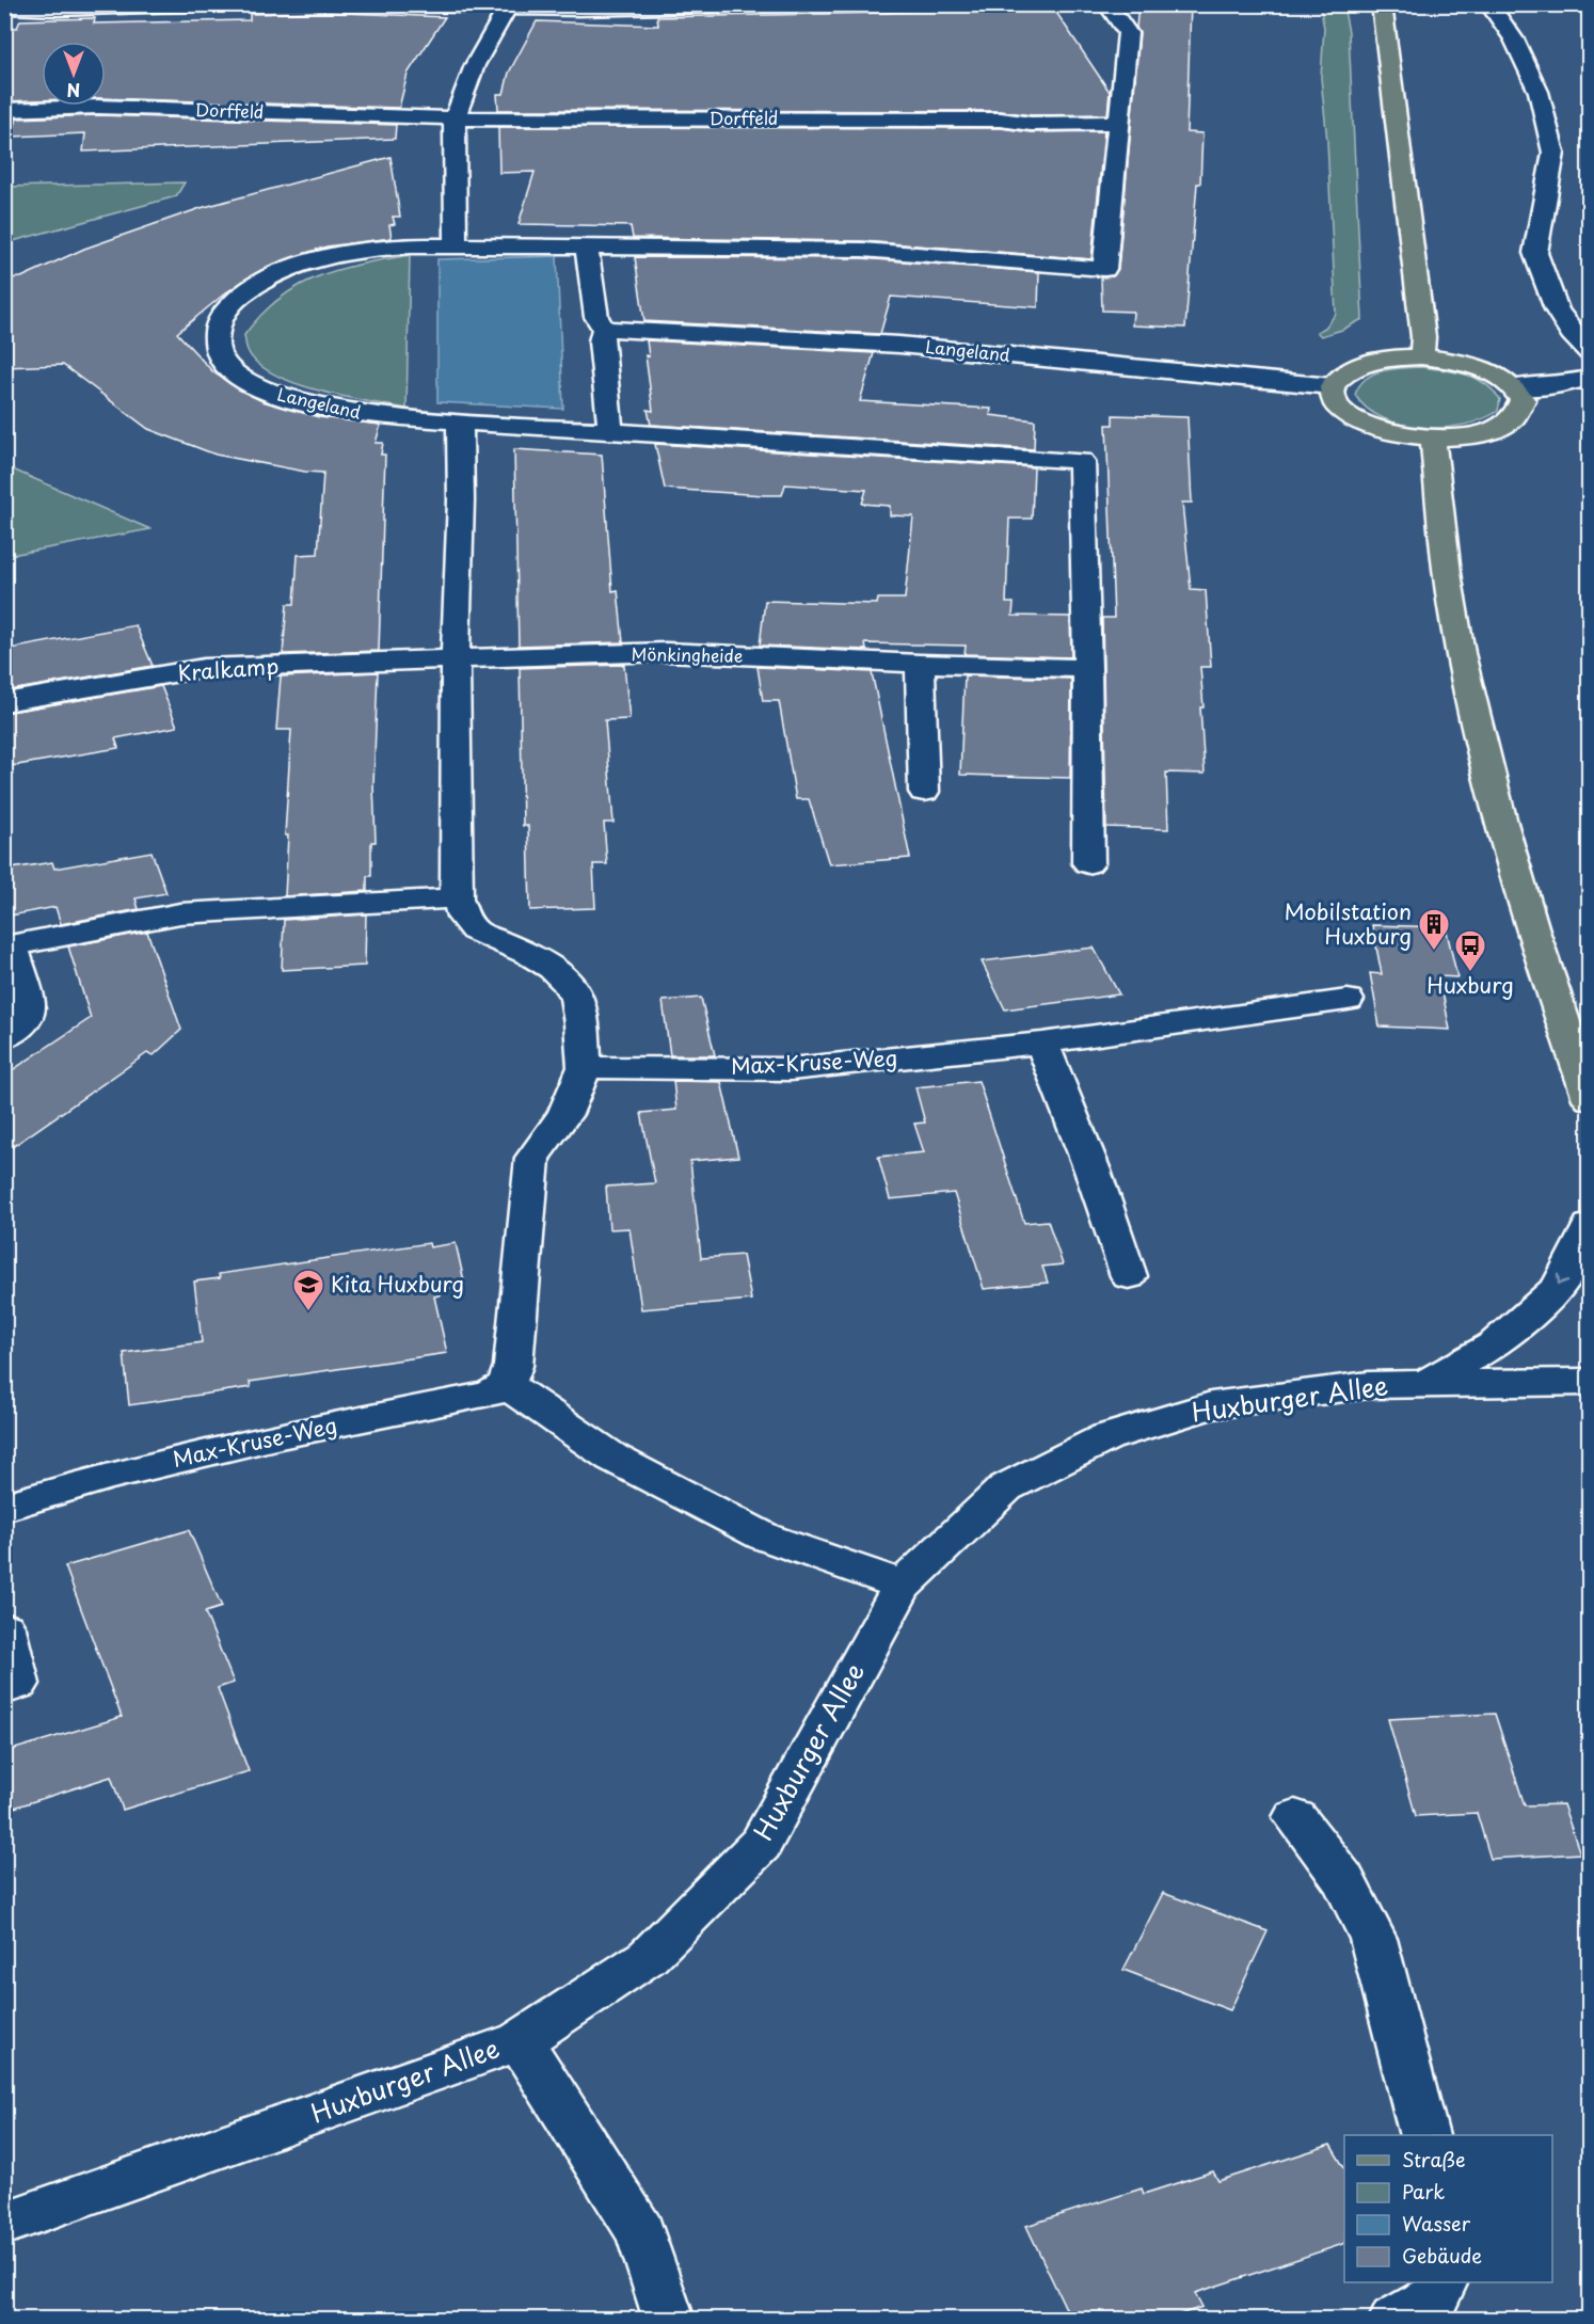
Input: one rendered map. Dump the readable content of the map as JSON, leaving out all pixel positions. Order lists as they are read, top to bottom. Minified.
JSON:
{"streets":{"street":["Dorffeld","Langeland","Mönkingheide","Kralkamp","Max-Kruse-Weg","Huxburger Allee"]},"crossings":[["Dorffeld","Langeland"],["Langeland","Mönkingheide"],["Mönkingheide","Kralkamp"]],"places":{"building":["Mobilstation Huxburg"],"bus stop":["Huxburg"],"school or university":["Kita Huxburg"]},"legend":["Straße","Park","Wasser","Gebäude"],"north":"bottom"}
